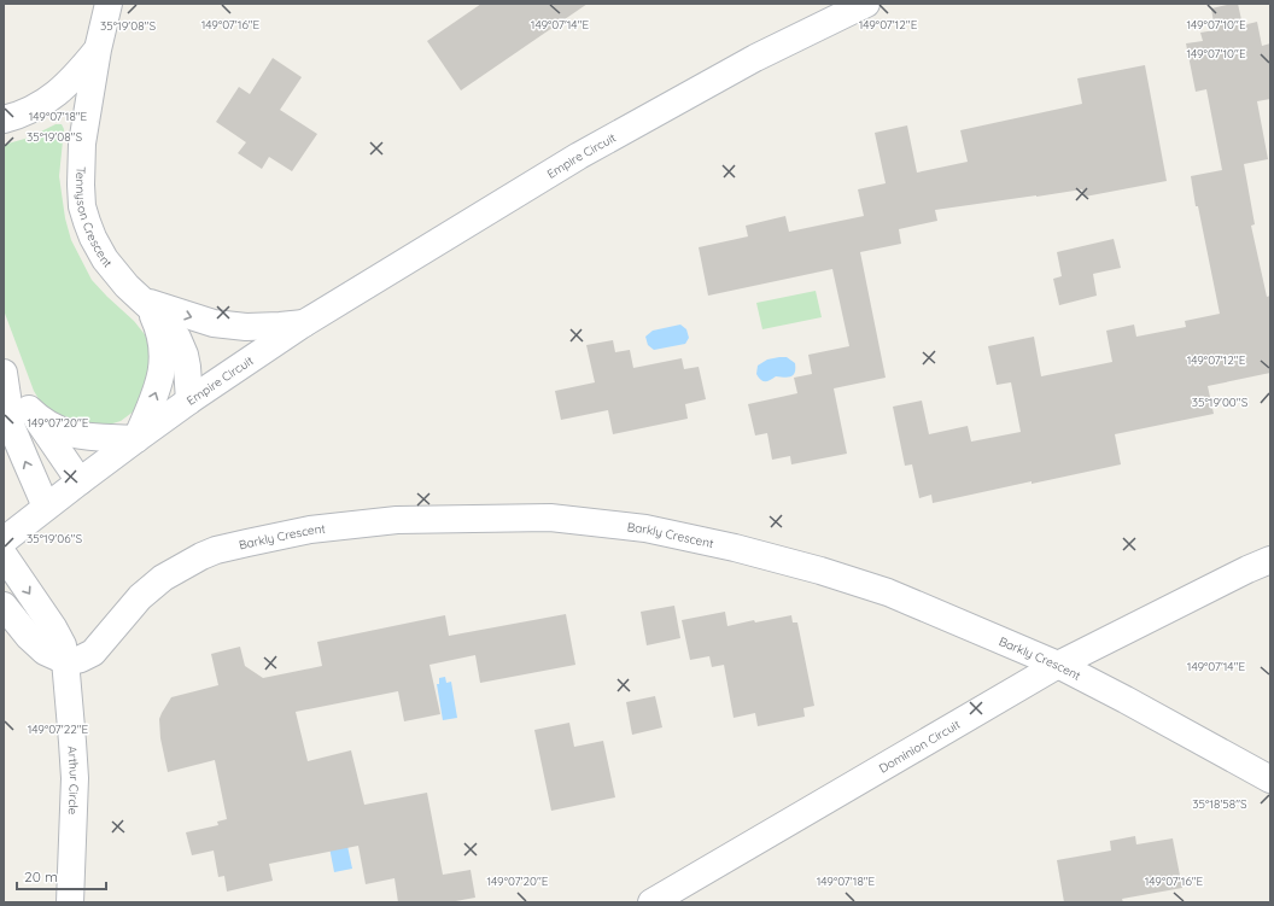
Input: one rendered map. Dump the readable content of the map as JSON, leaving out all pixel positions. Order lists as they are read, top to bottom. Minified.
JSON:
{"streets":{"street":["Empire Circuit","Tennyson Crescent","Barkly Crescent","Dominion Circuit","Arthur Circle"]},"crossings":[["Empire Circuit","Tennyson Crescent"],["Barkly Crescent","Dominion Circuit"],["Barkly Crescent","Arthur Circle"]],"scale_bar":"20 m","coordinates":["149°07'16\"E","149°07'14\"E","149°07'12\"E","149°07'10\"E","35°19'08\"S","149°07'18\"E","35°19'00\"S","149°07'20\"E","35°19'06\"S","149°07'22\"E","35°18'58\"S"]}
